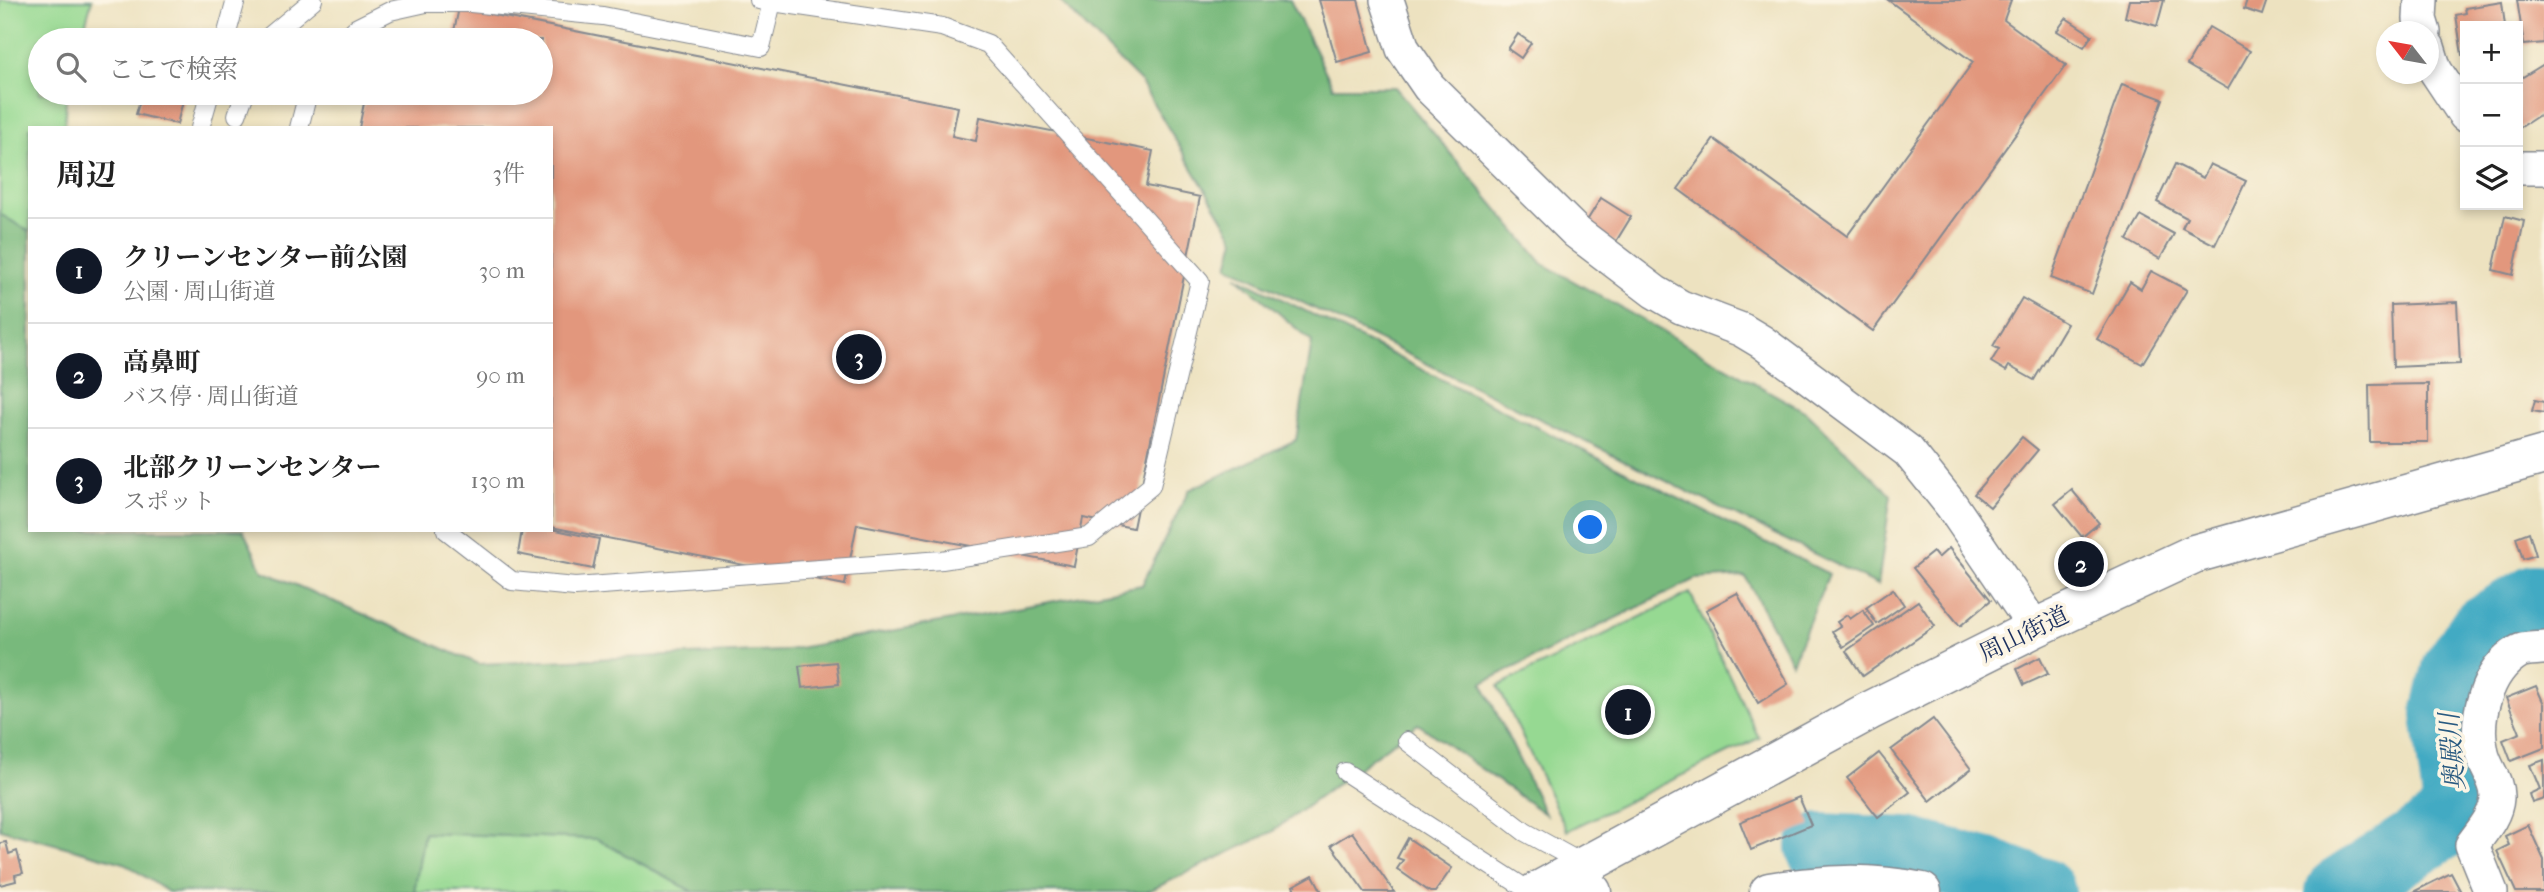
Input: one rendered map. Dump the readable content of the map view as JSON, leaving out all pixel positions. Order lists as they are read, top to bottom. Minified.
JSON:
{"streets":{"main road":["周山街道"]},"water":["奥殿川"],"north":"top left","page":{"map_buttons":["+","−"],"search":"ここで検索","heading":["周辺","3件"],"list":[{"mark":"1","name":"クリーンセンター前公園","note":"公園 · 周山街道","value":"30 m"},{"mark":"2","name":"高鼻町","note":"バス停 · 周山街道","value":"90 m"},{"mark":"3","name":"北部クリーンセンター","note":"スポット","value":"130 m"}],"pins":["3","2","1"]}}
